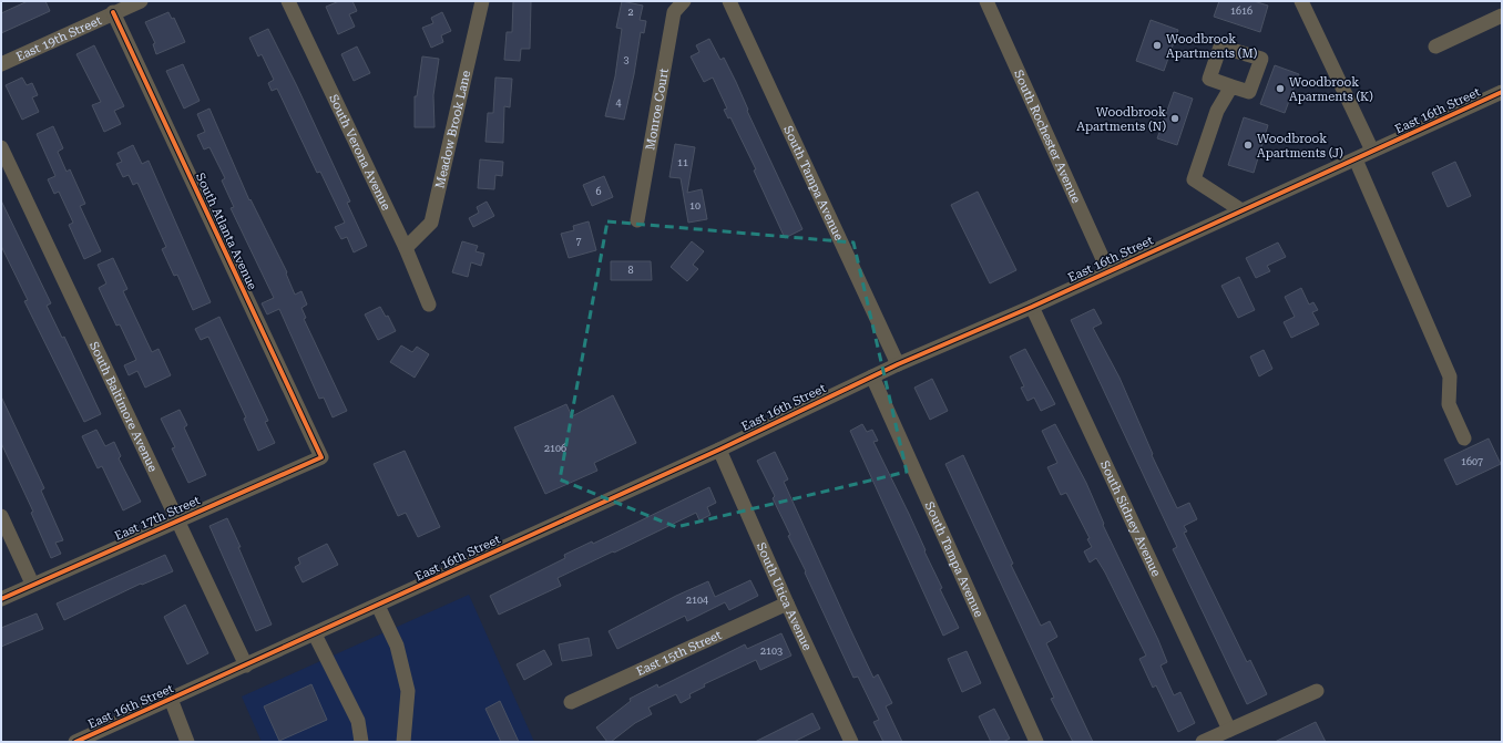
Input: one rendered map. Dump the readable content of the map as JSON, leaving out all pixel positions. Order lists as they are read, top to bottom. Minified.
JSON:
{"streets":{"street":["East 19th Street","Monroe Court","East 16th Street","Meadow Brook Lane","South Rochester Avenue","South Verona Avenue","South Tampa Avenue","South Atlanta Avenue","South Baltimore Avenue","East 17th Street","South Sidney Avenue","South Utica Avenue","East 15th Street"]},"crossings":[["East 19th Street","South Atlanta Avenue"],["East 16th Street","South Rochester Avenue"],["East 16th Street","South Tampa Avenue"],["East 16th Street","South Baltimore Avenue"],["East 16th Street","South Sidney Avenue"],["East 16th Street","South Utica Avenue"],["Meadow Brook Lane","South Verona Avenue"],["South Atlanta Avenue","East 17th Street"],["South Baltimore Avenue","East 17th Street"],["South Utica Avenue","East 15th Street"]],"places":["Woodbrook Apartments (M)","Woodbrook Aparments (K)","Woodbrook Apartments (N)","Woodbrook Apartments (J)"],"house_numbers":["1616","2","3","4","11","6","10","7","8","2106","1607","2104","2103"]}
